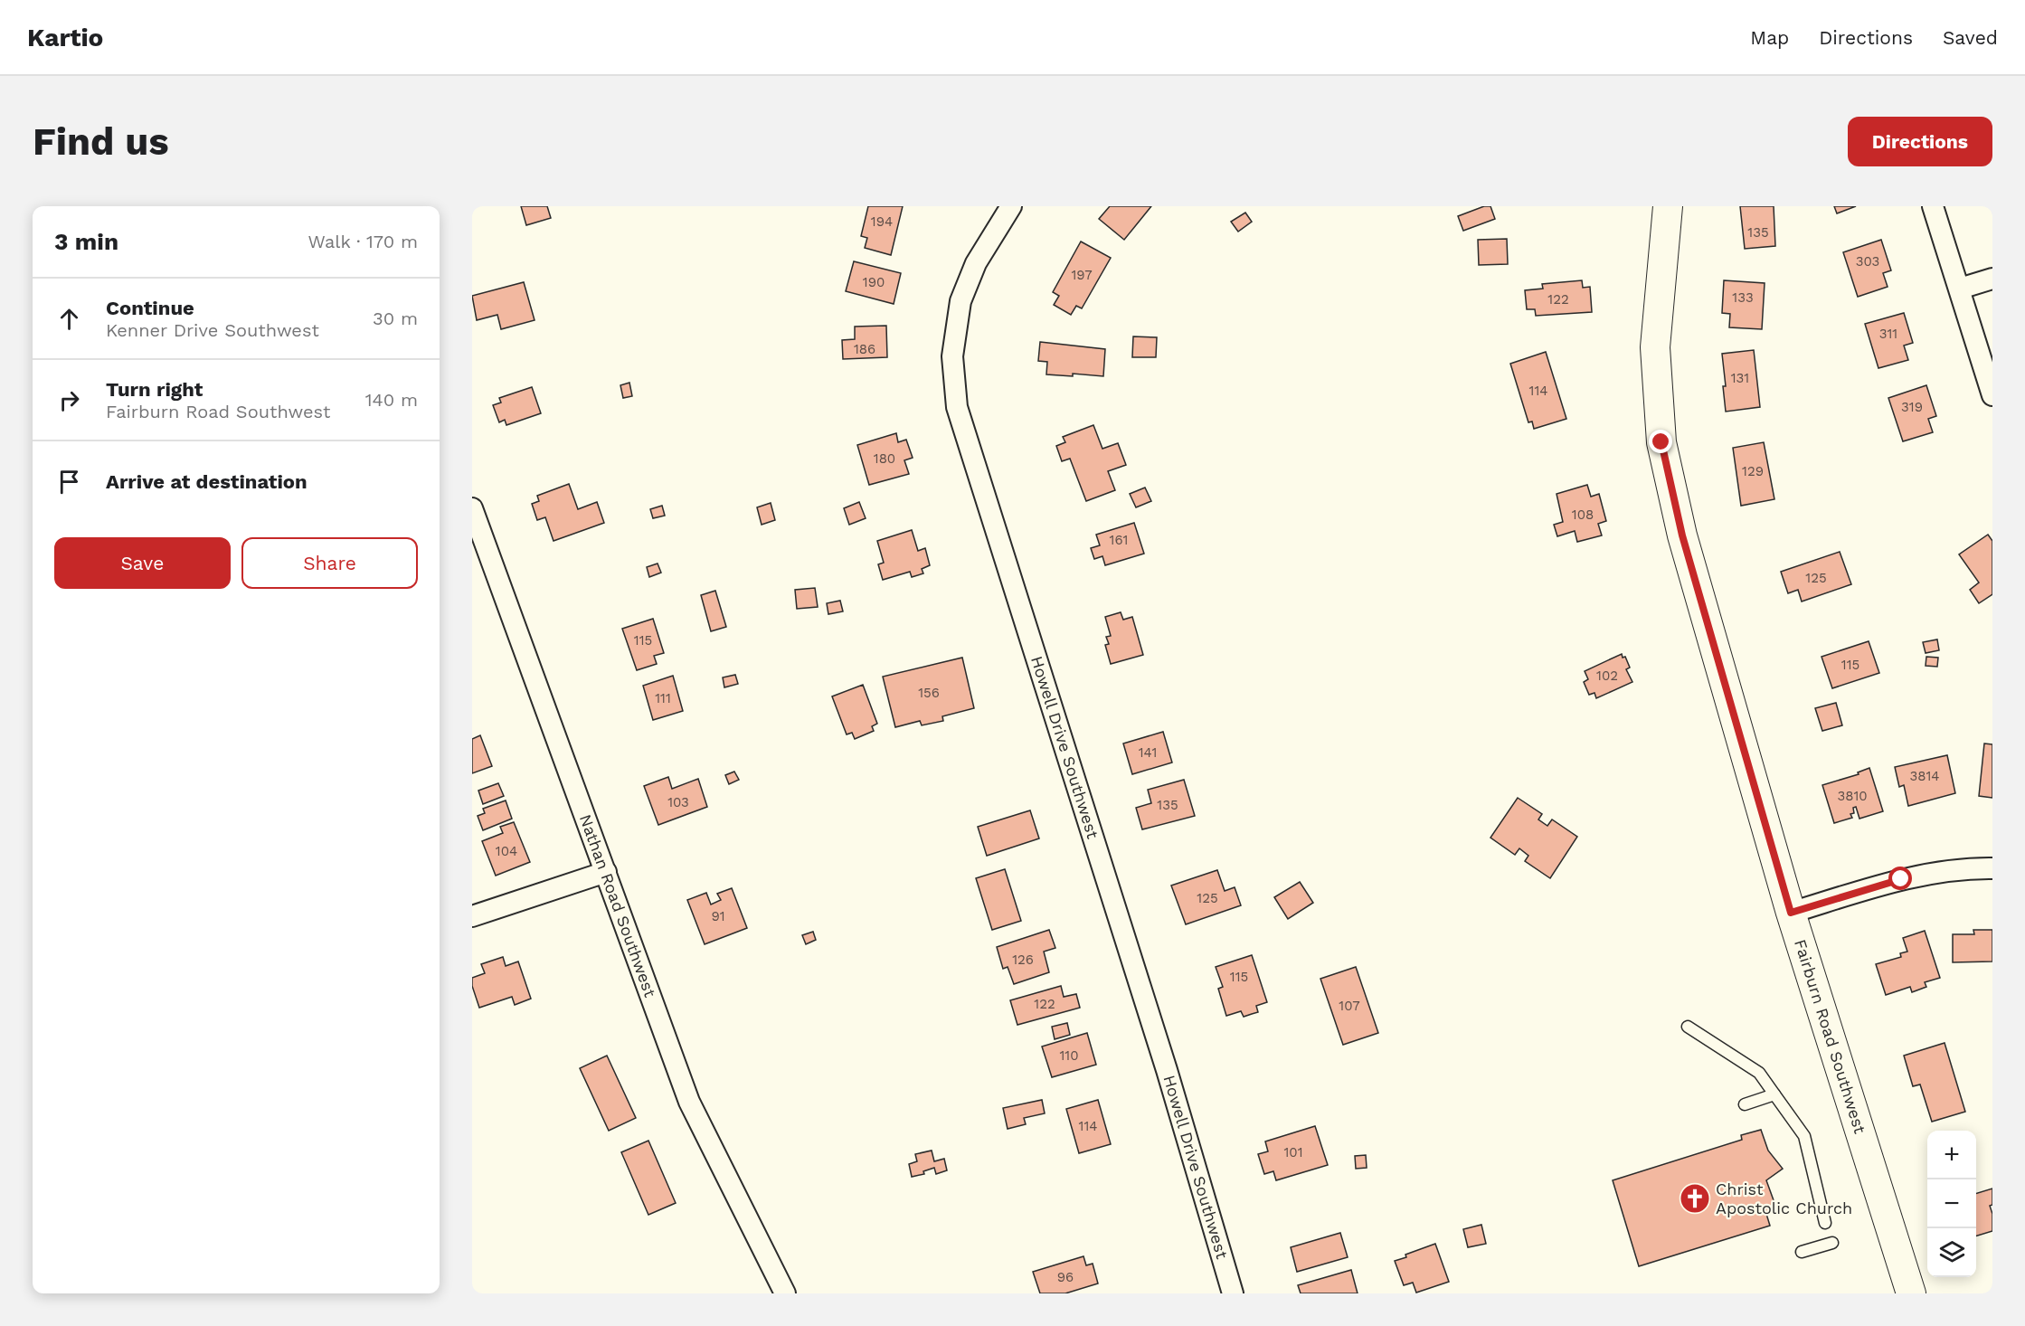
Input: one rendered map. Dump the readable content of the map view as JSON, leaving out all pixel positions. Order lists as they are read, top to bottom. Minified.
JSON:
{"streets":{"street":["Howell Drive Southwest","Nathan Road Southwest","Fairburn Road Southwest"]},"places":{"church":["Christ Apostolic Church"]},"house_numbers":["194","135","303","197","190","133","122","311","186","131","114","319","180","129","108","161","125","115","115","102","156","111","141","3814","3810","103","135","104","125","91","126","115","122","107","110","114","101","96"],"page":{"header":"Kartio","nav":["Map","Directions","Saved"],"buttons":["Directions",["Save","Share"]],"title":"Find us","heading":["3 min","Walk · 170 m"],"list":[["Continue","Kenner Drive Southwest","30 m"],["Turn right","Fairburn Road Southwest","140 m"],"Arrive at destination"],"map_buttons":["+","−"]}}
